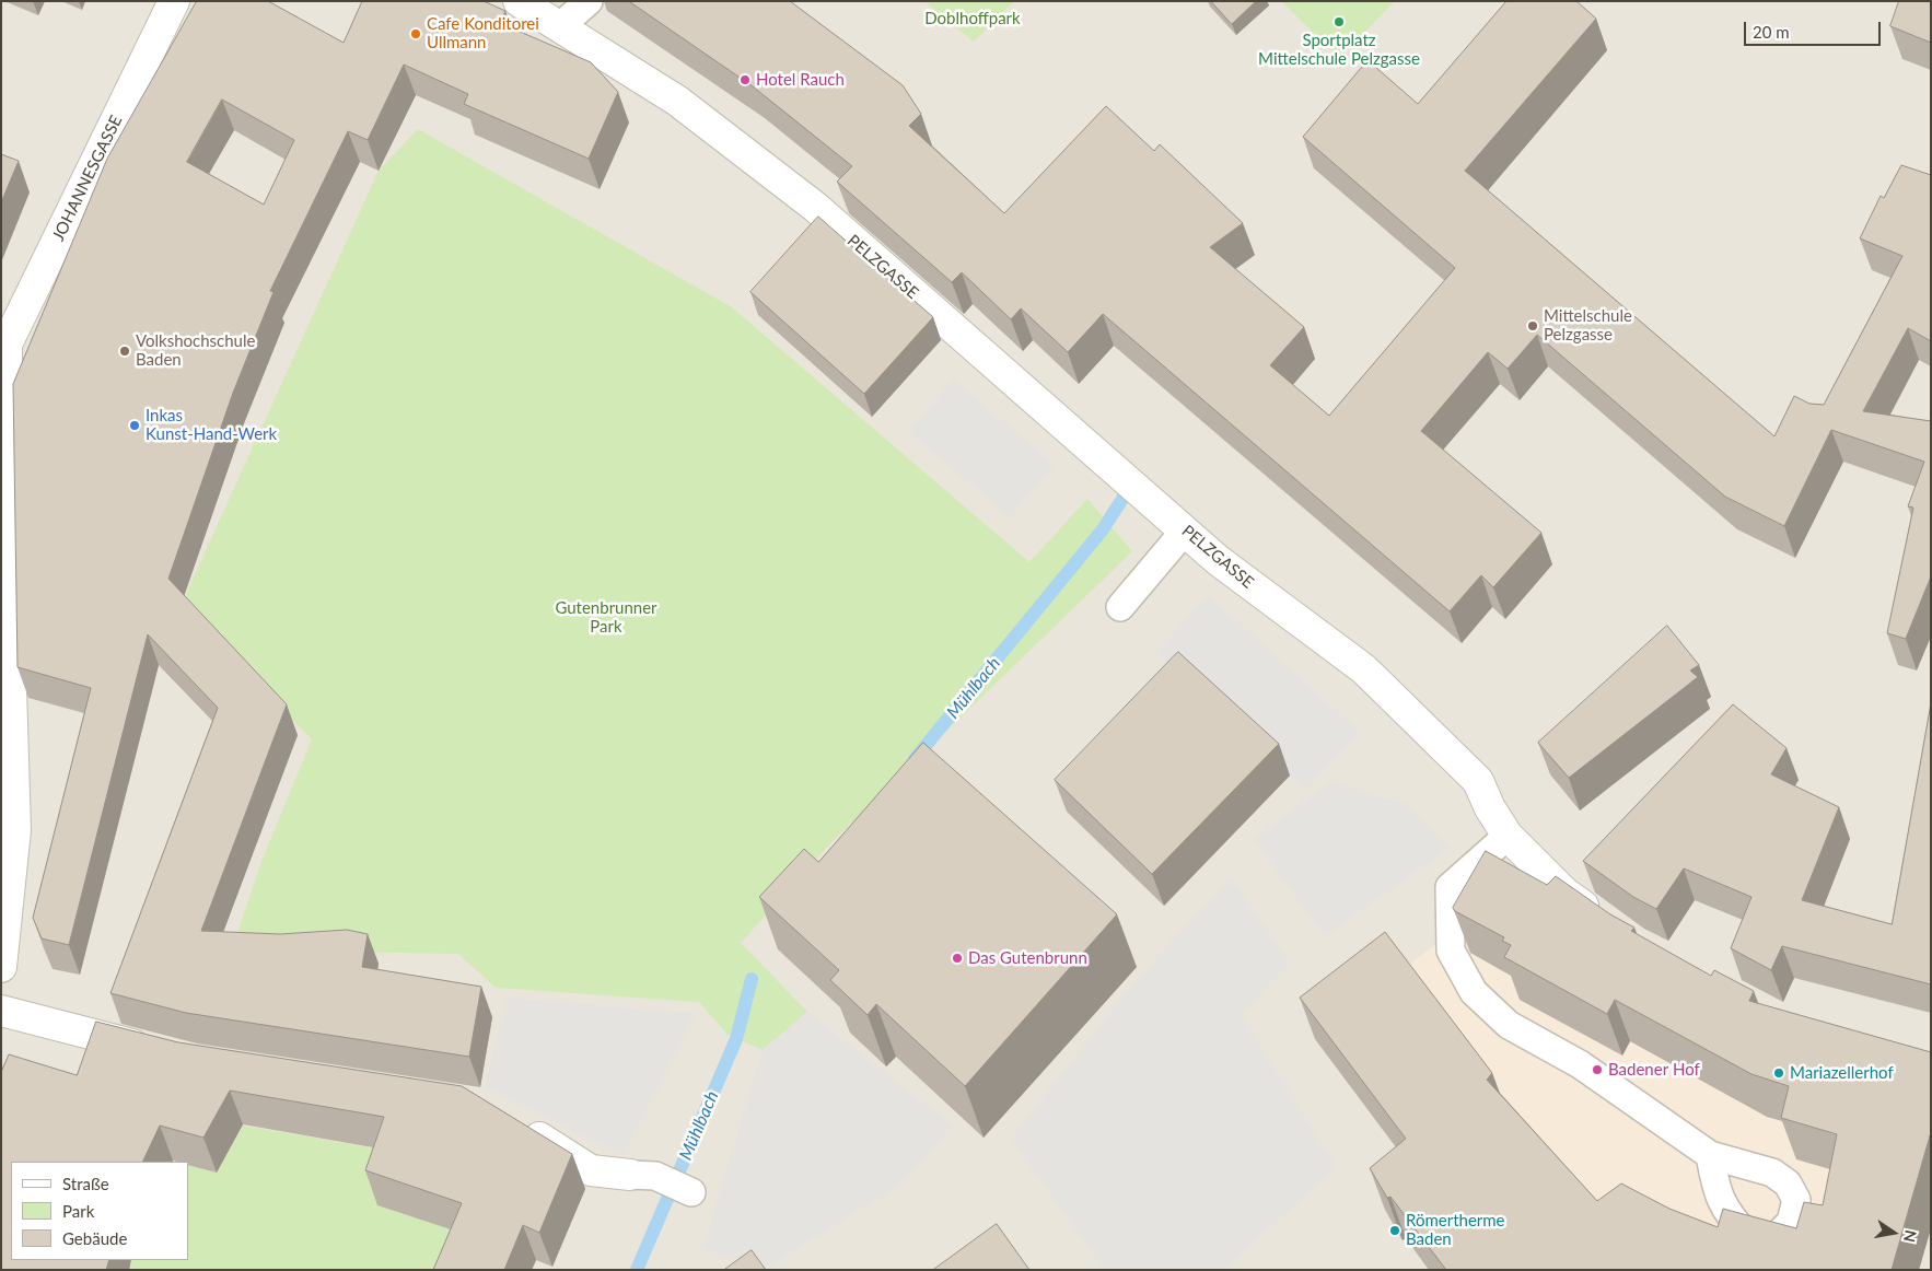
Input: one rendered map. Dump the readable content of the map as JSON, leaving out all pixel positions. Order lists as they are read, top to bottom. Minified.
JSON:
{"streets":{"street":["JOHANNESGASSE","PELZGASSE"]},"water":["Mühlbach"],"parks":["Doblhoffpark","Gutenbrunner Park"],"places":["Sportplatz Mittelschule Pelzgasse","Cafe Konditorei Ullmann","Hotel Rauch","Mittelschule Pelzgasse","Volkshochschule Baden","Inkas Kunst-Hand-Werk","Das Gutenbrunn","Badener Hof","Mariazellerhof","Römertherme Baden"],"legend":["Straße","Park","Gebäude"],"scale_bar":"20 m","north":"right"}
